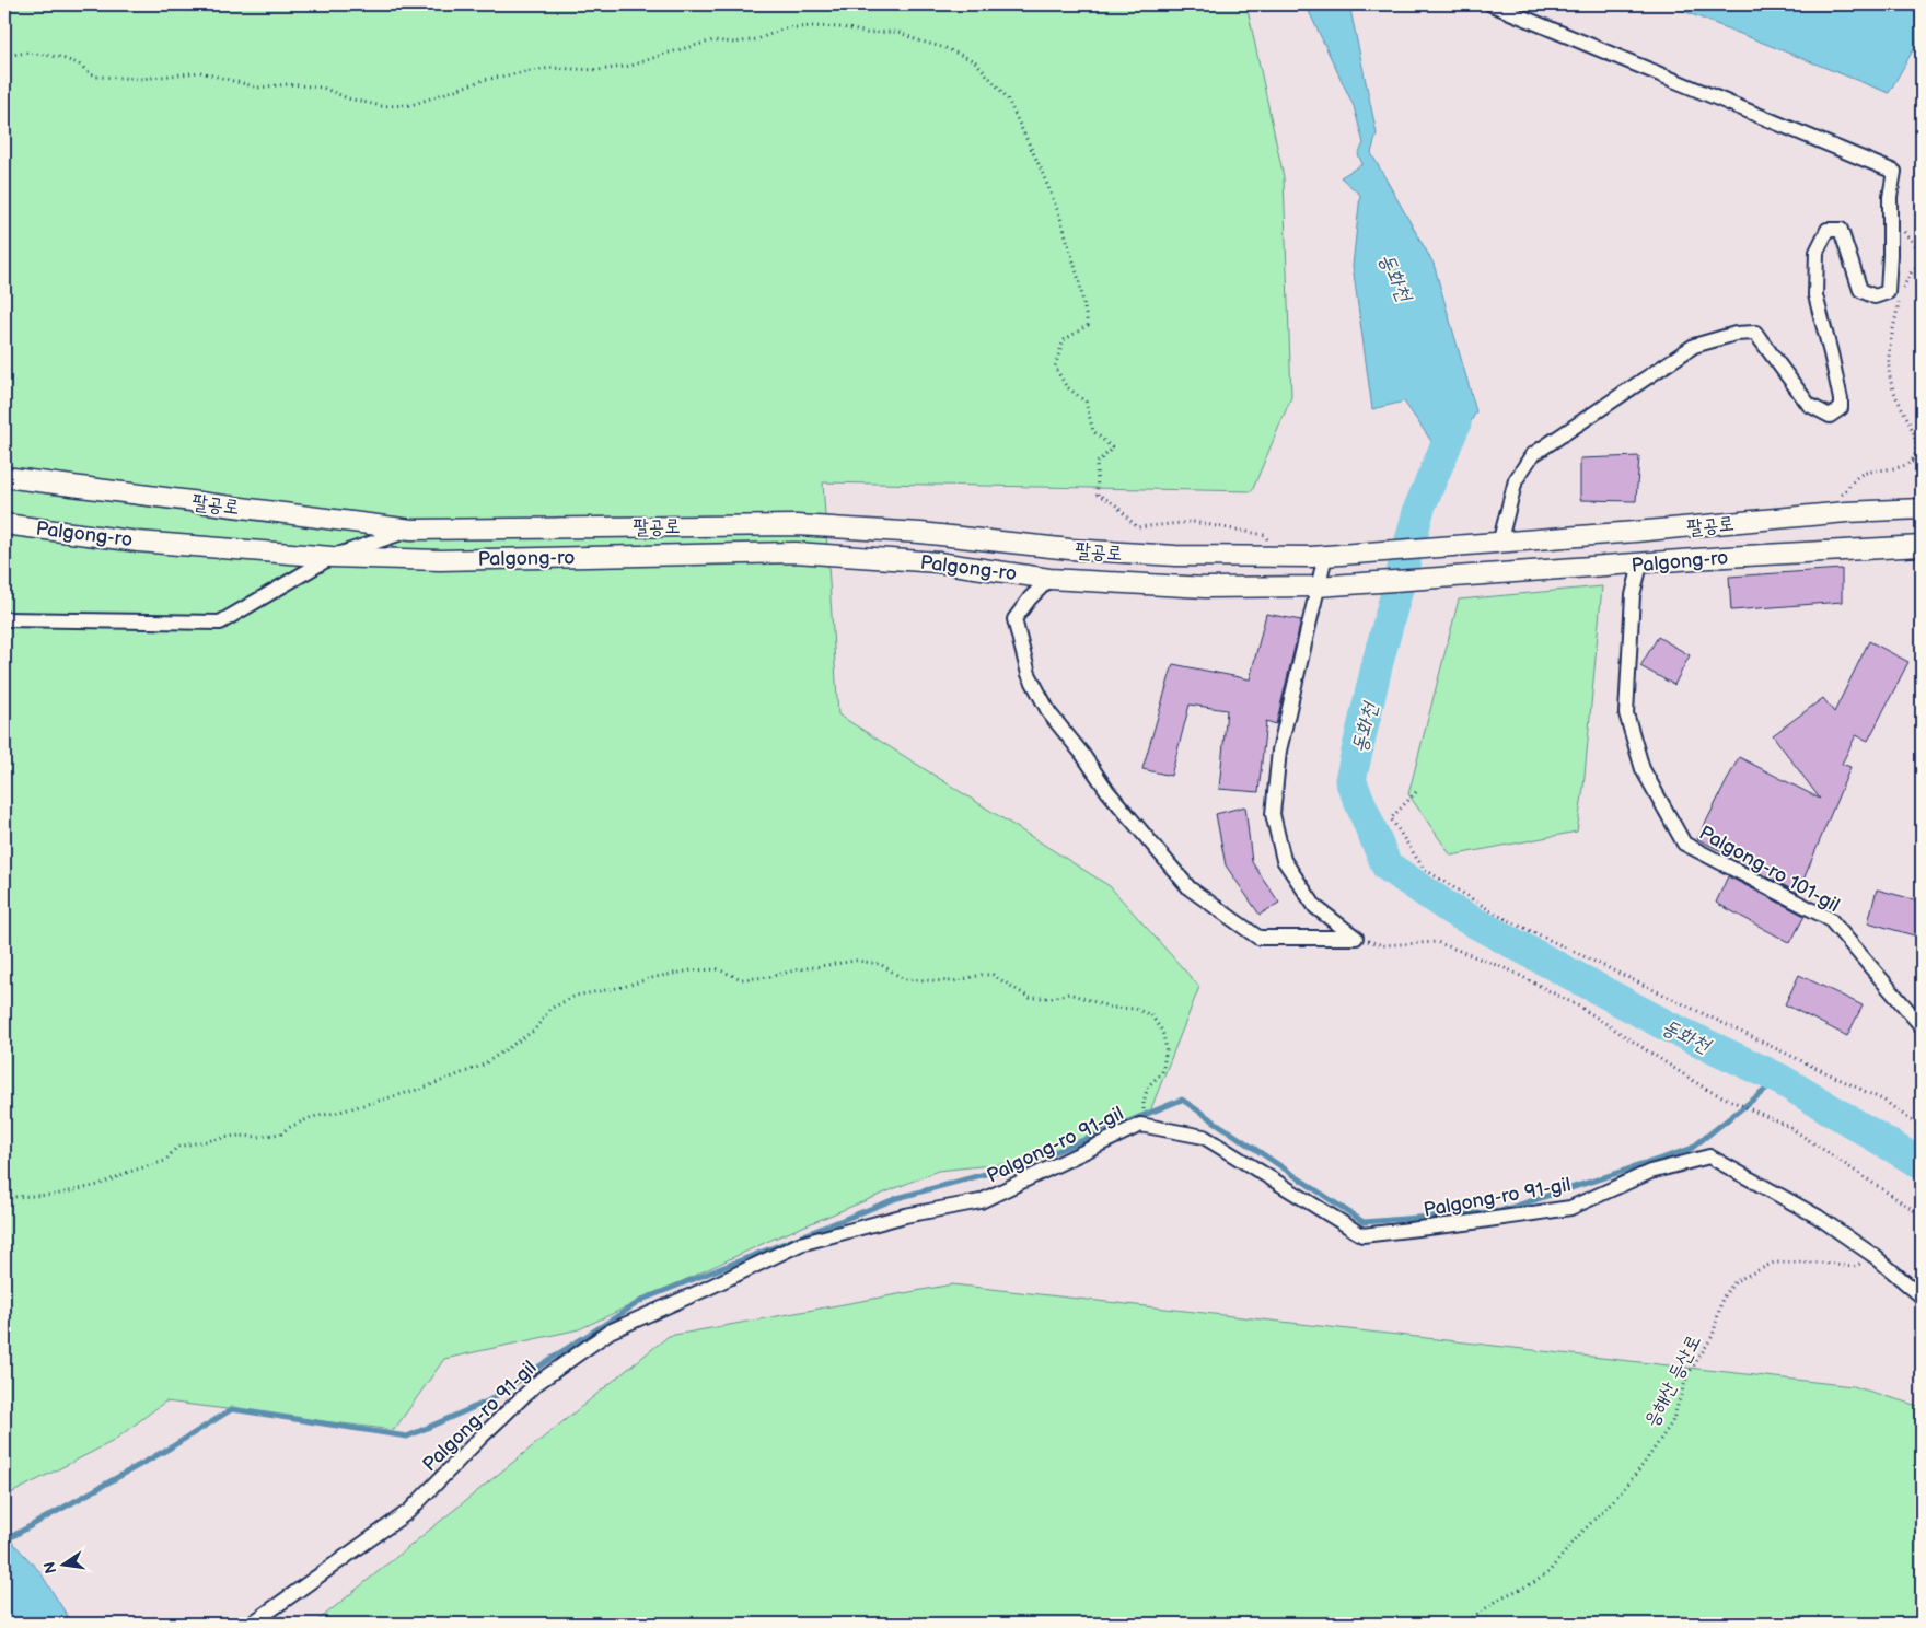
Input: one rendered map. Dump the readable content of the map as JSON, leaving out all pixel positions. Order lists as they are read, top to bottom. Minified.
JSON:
{"streets":{"main road":["팔공로","Palgong-ro"],"street":["Palgong-ro 101-gil","Palgong-ro 91-gil"],"path":["응해산 등산로"]},"crossings":[["Palgong-ro","Palgong-ro 101-gil"],["Palgong-ro 91-gil","응해산 등산로"]],"water":["동화천"],"north":"left"}
